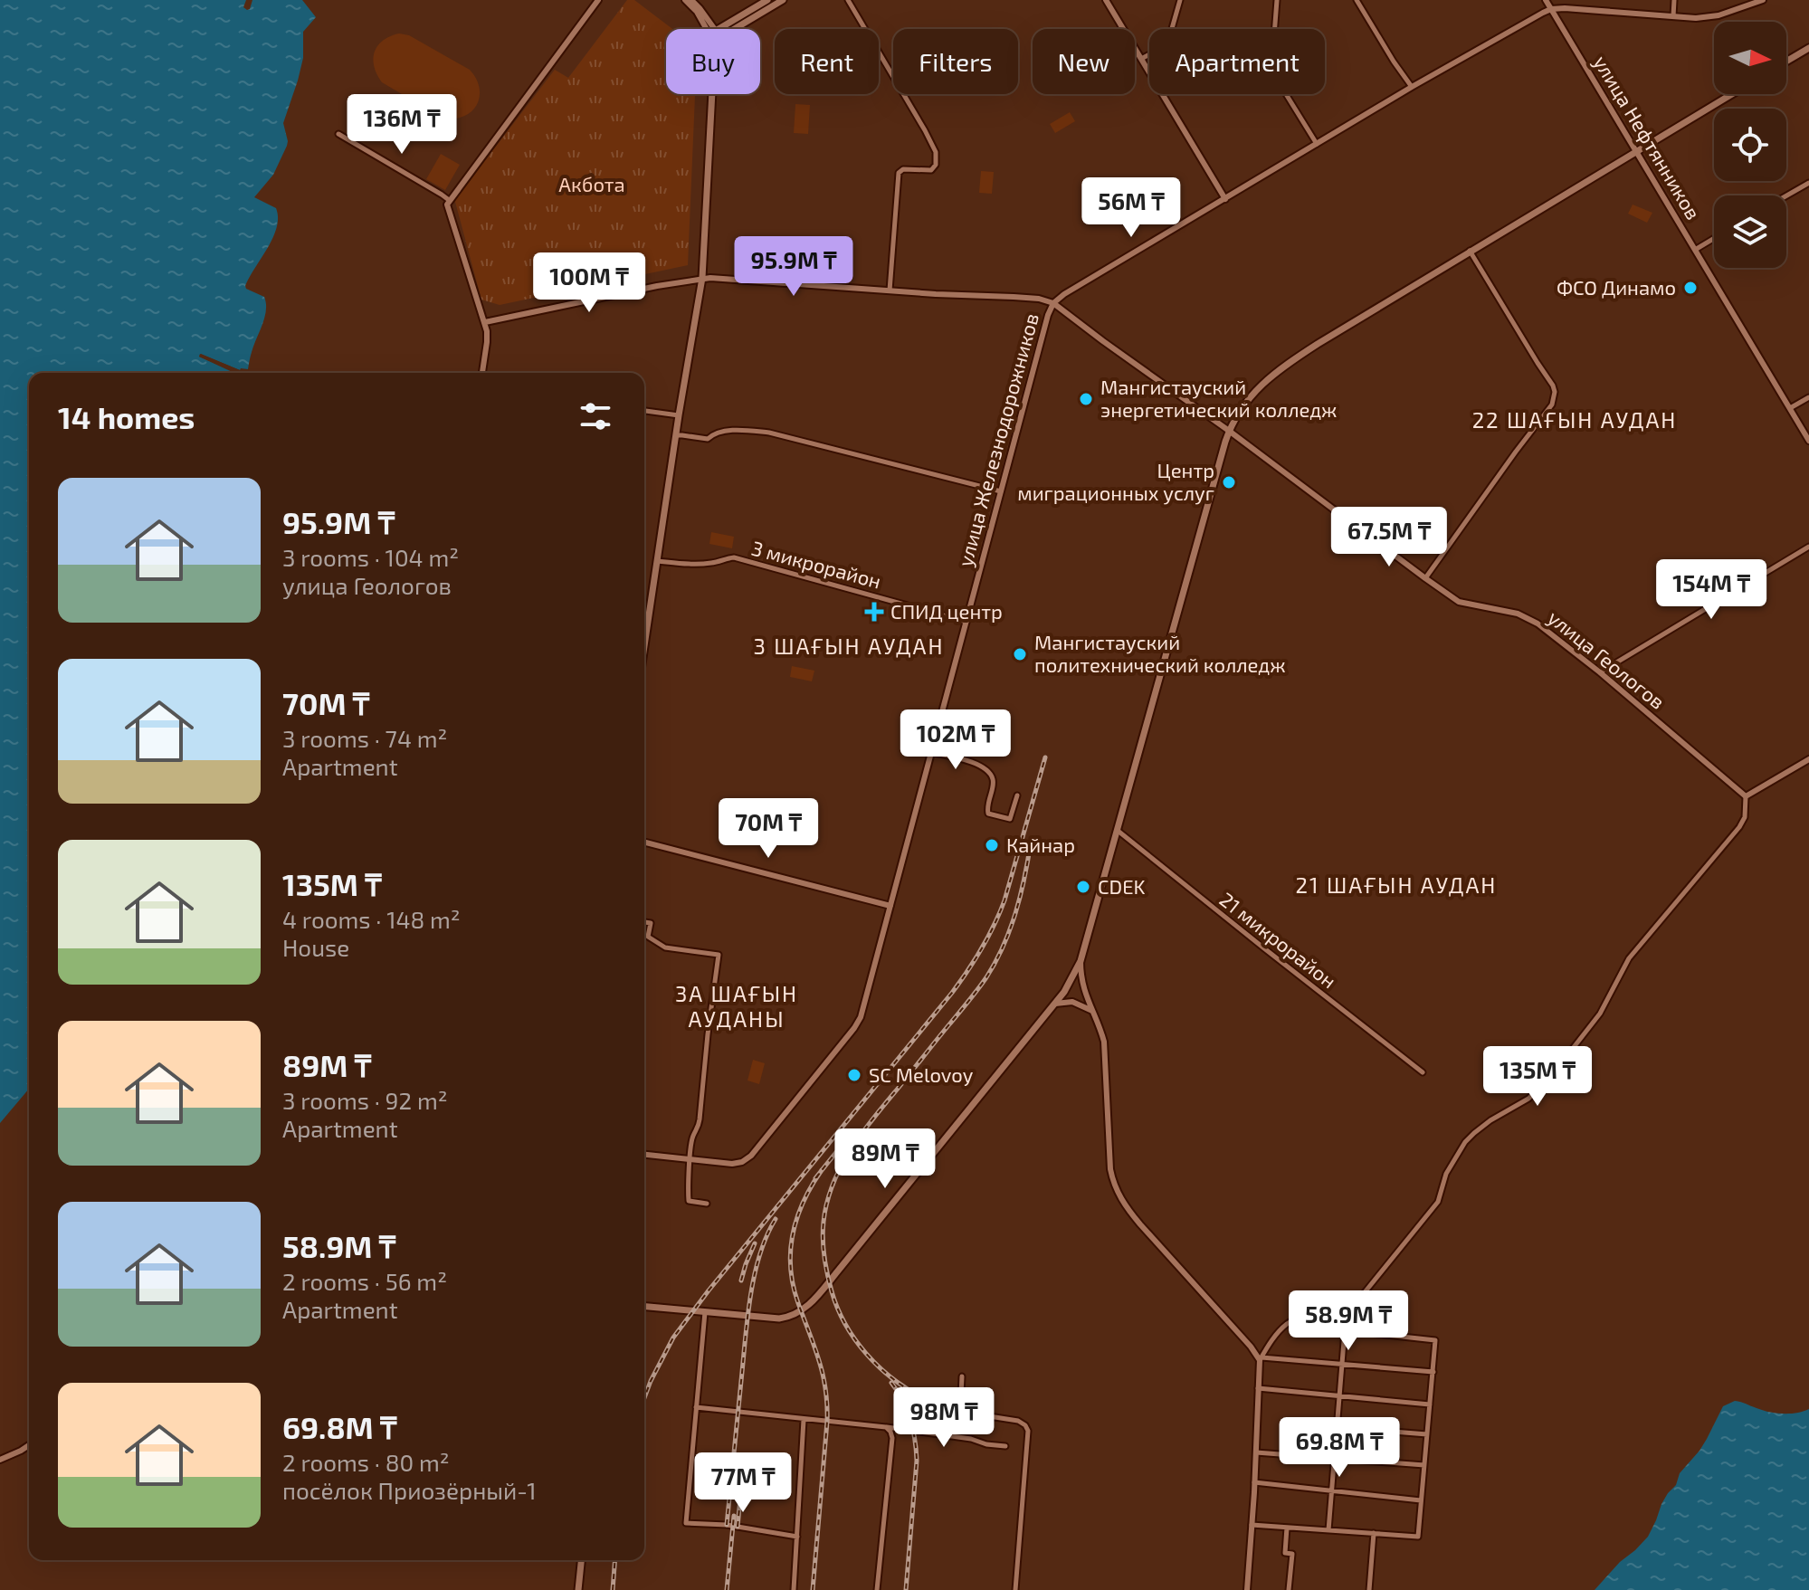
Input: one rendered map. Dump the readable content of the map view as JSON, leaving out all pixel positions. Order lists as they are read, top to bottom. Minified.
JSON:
{"streets":{"street":["улица Нефтянников","улица Железнодорожников","3 микрорайон","улица Геологов","21 микрорайон"]},"crossings":[["улица Железнодорожников","3 микрорайон"],["улица Железнодорожников","улица Геологов"]],"districts":["22 ШАҒЫН АУДАН","3 ШАҒЫН АУДАН","21 ШАҒЫН АУДАН","3А ШАҒЫН АУДАНЫ"],"parks":["Акбота"],"places":{"other":["ФСО Динамо","Мангистауский энергетический колледж","Центр миграционных услуг","Мангистауский политехнический колледж","Кайнар","CDEK","SC Melovoy"],"health":["СПИД центр"]},"north":"right","page":{"chip":["Buy","Rent","Filters","New","Apartment"],"price":["136M ₸","56M ₸","95.9M ₸","100M ₸","67.5M ₸","154M ₸","102M ₸","70M ₸","135M ₸","89M ₸","58.9M ₸","98M ₸","69.8M ₸","77M ₸"],"heading":"14 homes","list":[{"name":"95.9M ₸","note":"3 rooms · 104 m² · улица Геологов"},{"name":"70M ₸","note":"3 rooms · 74 m² · Apartment"},{"name":"135M ₸","note":"4 rooms · 148 m² · House"},{"name":"89M ₸","note":"3 rooms · 92 m² · Apartment"},{"name":"58.9M ₸","note":"2 rooms · 56 m² · Apartment"},{"name":"69.8M ₸","note":"2 rooms · 80 m² · посёлок Приозёрный-1"}]}}
